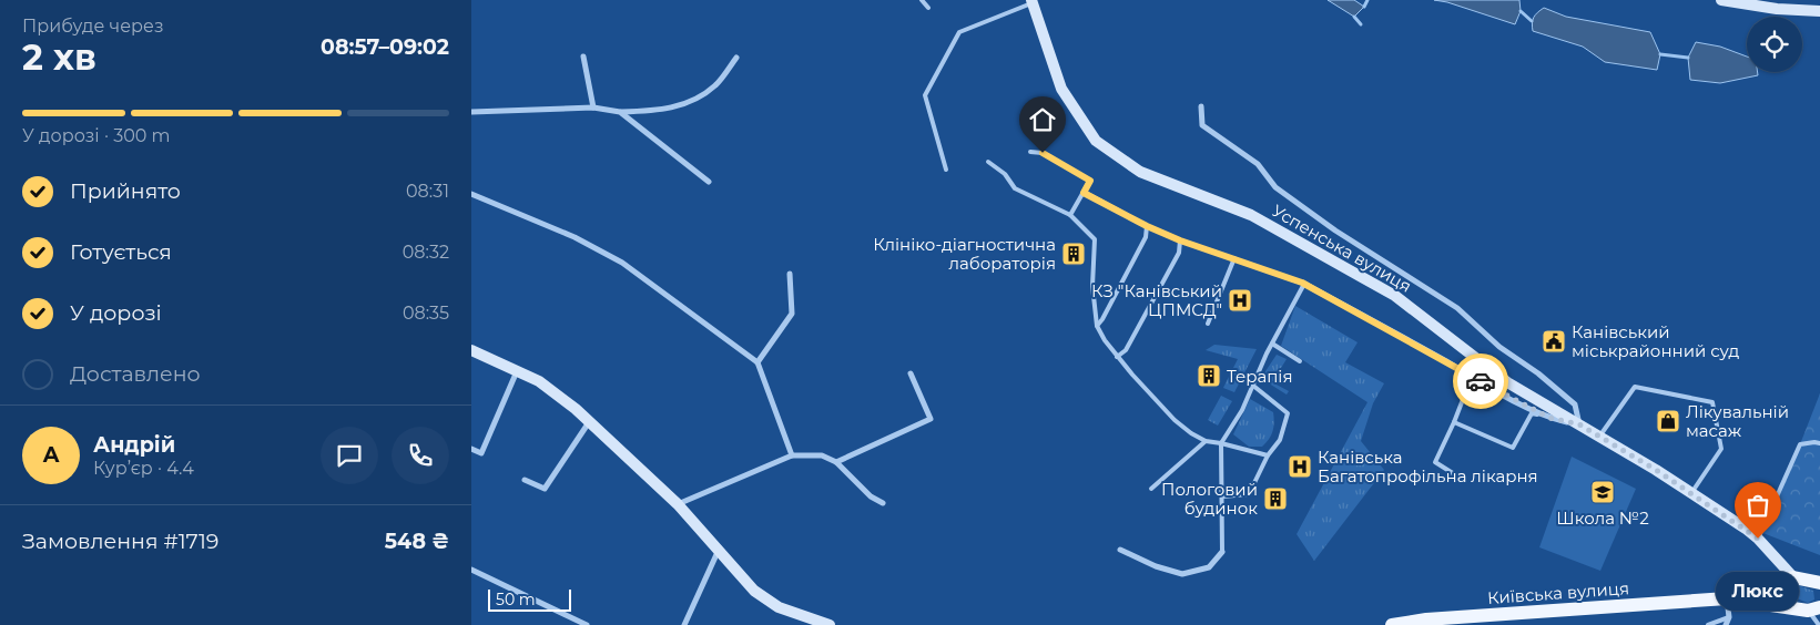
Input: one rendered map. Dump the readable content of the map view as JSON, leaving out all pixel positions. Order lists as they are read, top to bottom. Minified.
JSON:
{"streets":{"main road":["Київська вулиця"],"street":["Успенська вулиця"]},"crossings":[["Успенська вулиця","Київська вулиця"]],"places":{"building":["Клініко-діагностична лабораторія","Терапія","Пологовий будинок"],"hospital":["КЗ \"Канівський ЦПМСД\"","Канівська Багатопрофільна лікарня"],"public building":["Канівський міськрайонний суд"],"shop":["Лікувальній масаж"],"school or university":["Школа №2"],"other":["Люкс"]},"scale_bar":"50 m","page":{"heading":["2 хв","Прибуде через","08:57–09:02"],"panel":["Андрій","Кур’єр · 4.4","Замовлення #1719","548 ₴"],"bar":"У дорозі · 300 m","list":[["Прийнято","08:31"],["Готується","08:32"],["У дорозі","08:35"],"Доставлено"],"round":"А","bubble":"Люкс","scale":"50 m"}}
